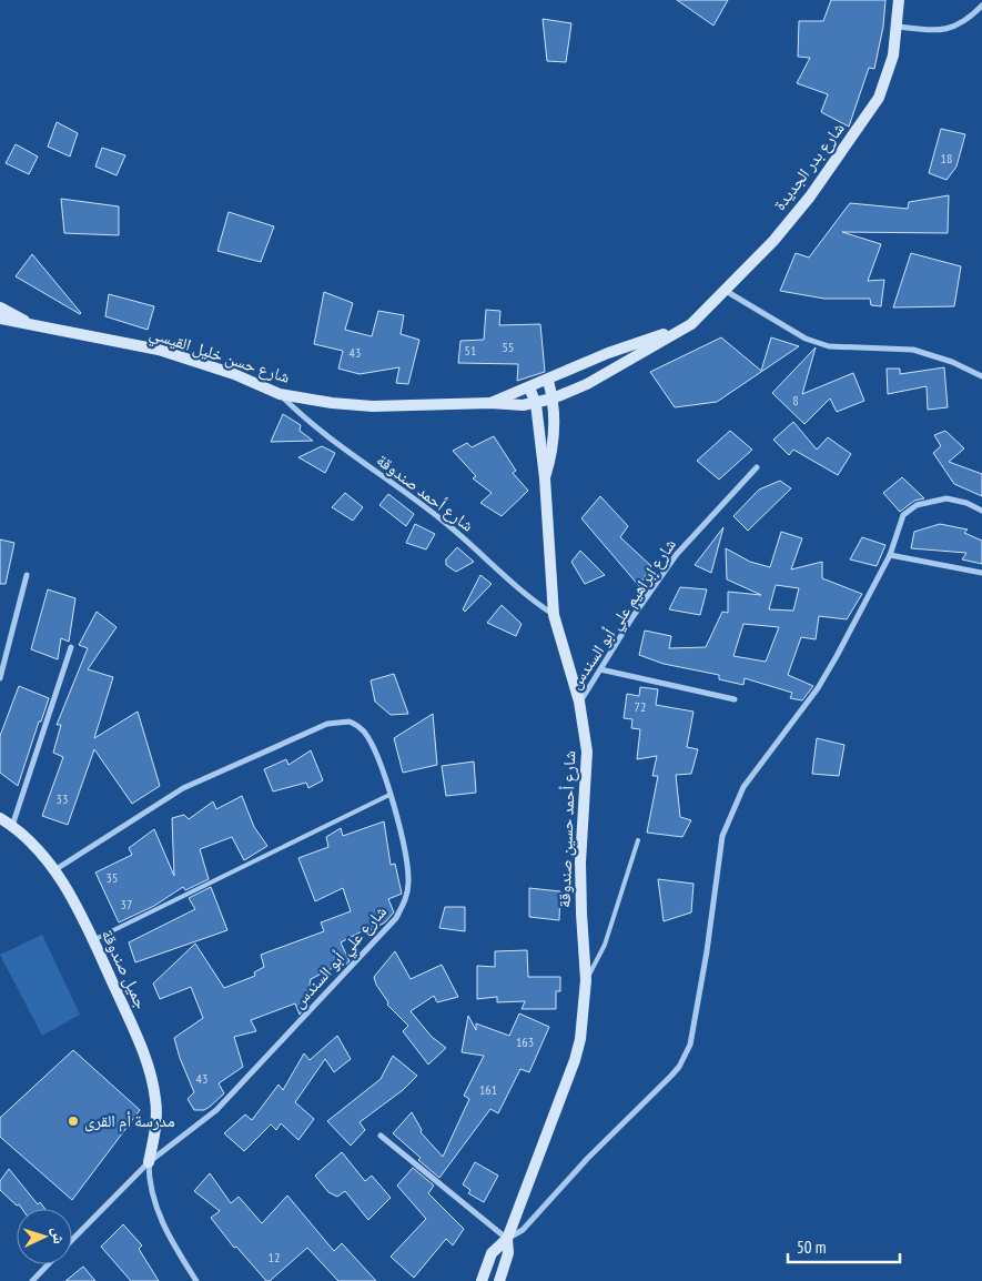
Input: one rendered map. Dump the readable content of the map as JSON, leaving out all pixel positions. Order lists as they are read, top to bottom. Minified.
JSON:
{"streets":{"main road":["شارع بدر الجديدة","شارع حسن خليل القيسي","شارع أحمد حسين صندوقة","جميل صندوقة"],"street":["شارع أحمد صندوقة","شارع إبراهيم علي أبو السندس","شارع علي أبو السندس"]},"crossings":[["شارع بدر الجديدة","شارع حسن خليل القيسي"],["شارع بدر الجديدة","شارع أحمد حسين صندوقة"],["شارع حسن خليل القيسي","شارع أحمد صندوقة"],["شارع حسن خليل القيسي","شارع أحمد حسين صندوقة"],["شارع أحمد صندوقة","شارع أحمد حسين صندوقة"],["شارع إبراهيم علي أبو السندس","شارع أحمد حسين صندوقة"],["شارع علي أبو السندس","جميل صندوقة"]],"places":["مدرسة أم القرى"],"house_numbers":["18","55","51","43","8","72","33","35","37","163","43","161","12"],"scale_bar":"50 m","north":"right"}
